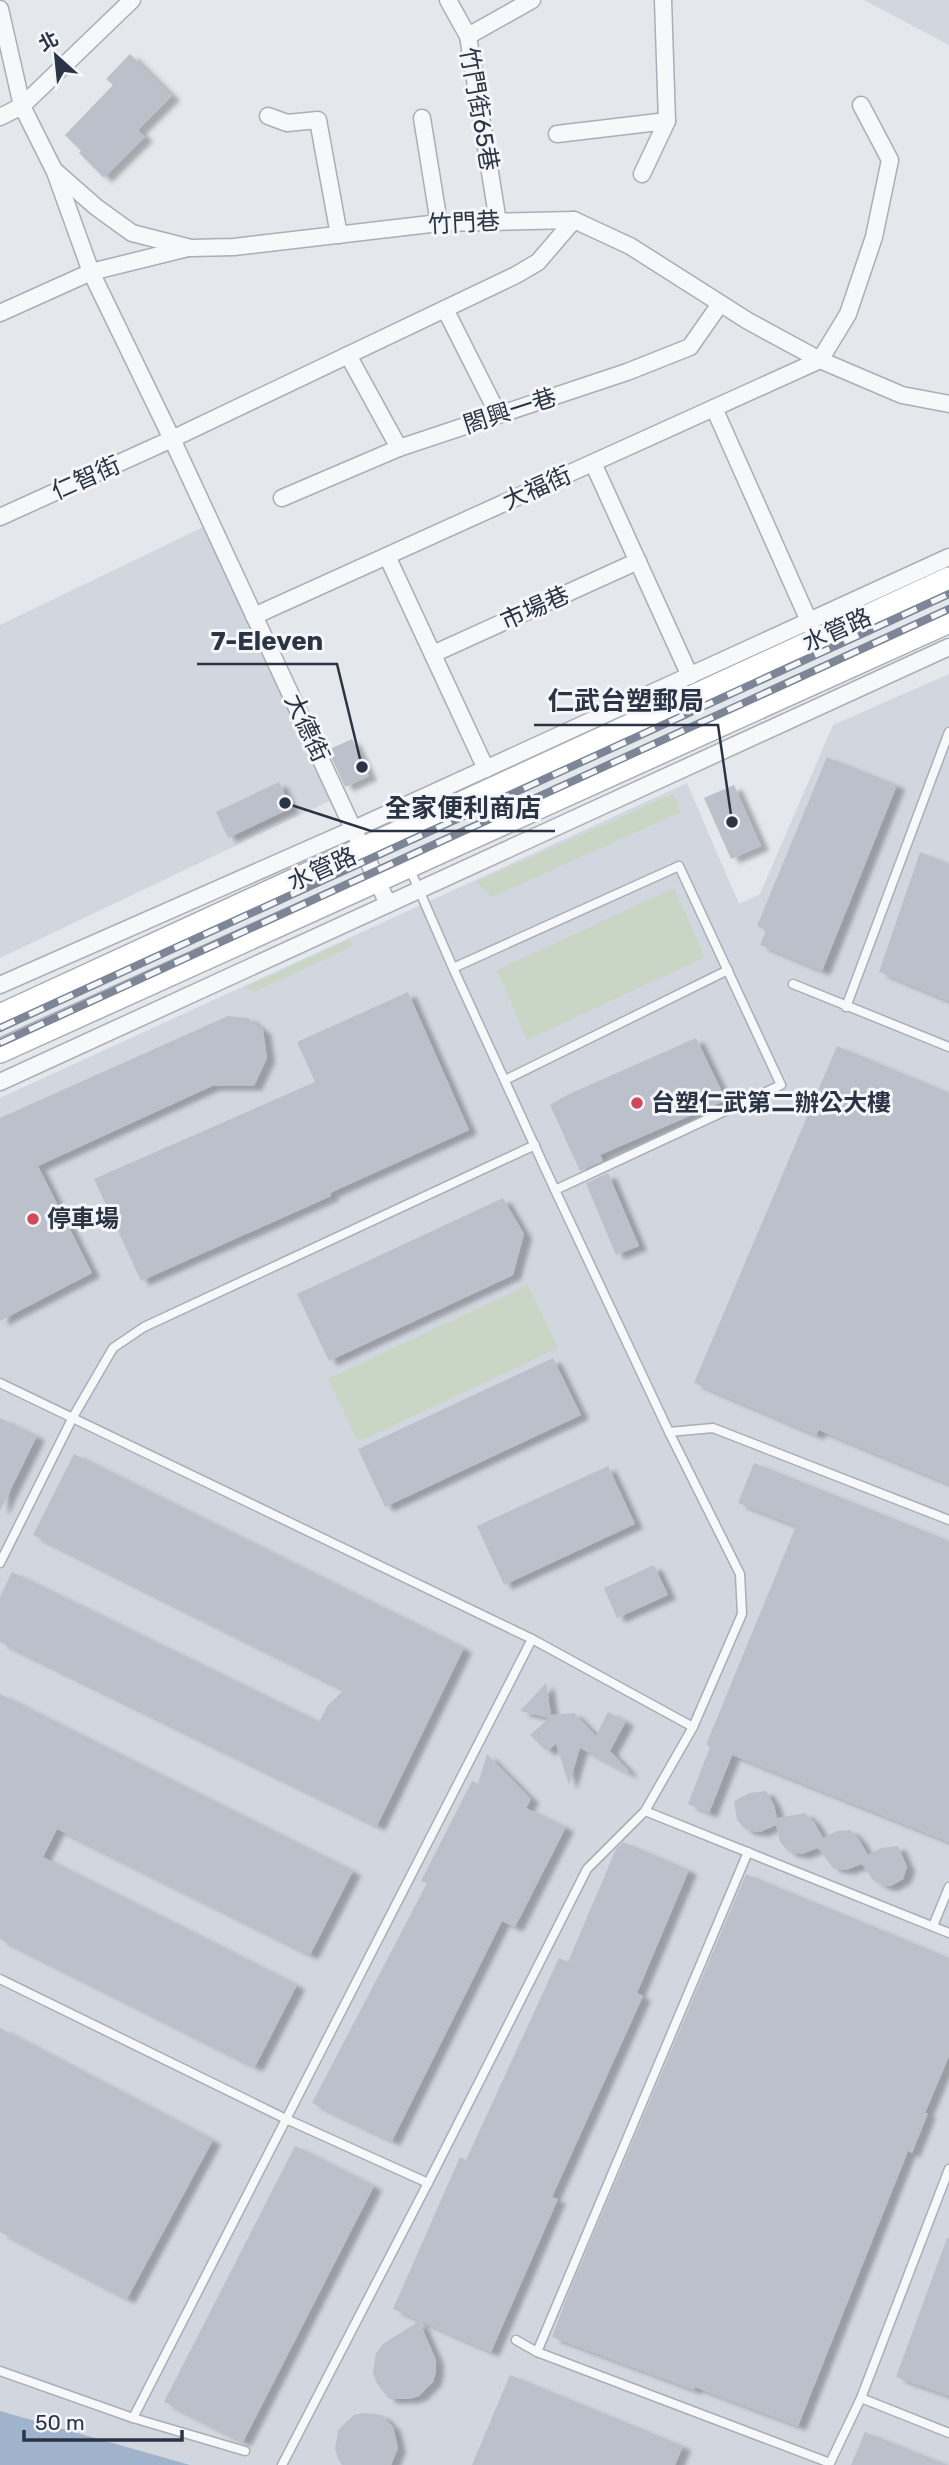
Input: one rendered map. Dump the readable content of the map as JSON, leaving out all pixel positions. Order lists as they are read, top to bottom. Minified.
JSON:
{"streets":{"street":["竹門街65巷","竹門巷","閤興一巷","仁智街","大福街","市場巷","水管路","大德街"]},"crossings":[["竹門街65巷","竹門巷"],["竹門巷","閤興一巷"],["竹門巷","大福街"],["竹門巷","大德街"],["仁智街","大德街"],["大福街","大德街"],["水管路","大德街"]],"places":["7-Eleven","全家便利商店","仁武台塑郵局","台塑仁武第二辦公大樓","停車場"],"scale_bar":"50 m","north":"top left"}
